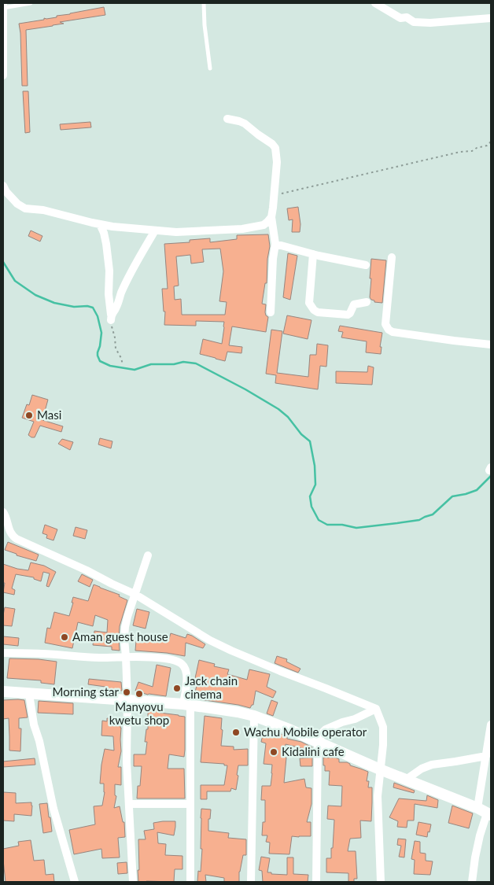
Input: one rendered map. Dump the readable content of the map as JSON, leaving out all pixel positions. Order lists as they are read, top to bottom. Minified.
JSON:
{"places":["Masi","Aman guest house","Jack chain cinema","Morning star","Manyovu kwetu shop","Wachu Mobile operator","Kidalini cafe"]}
